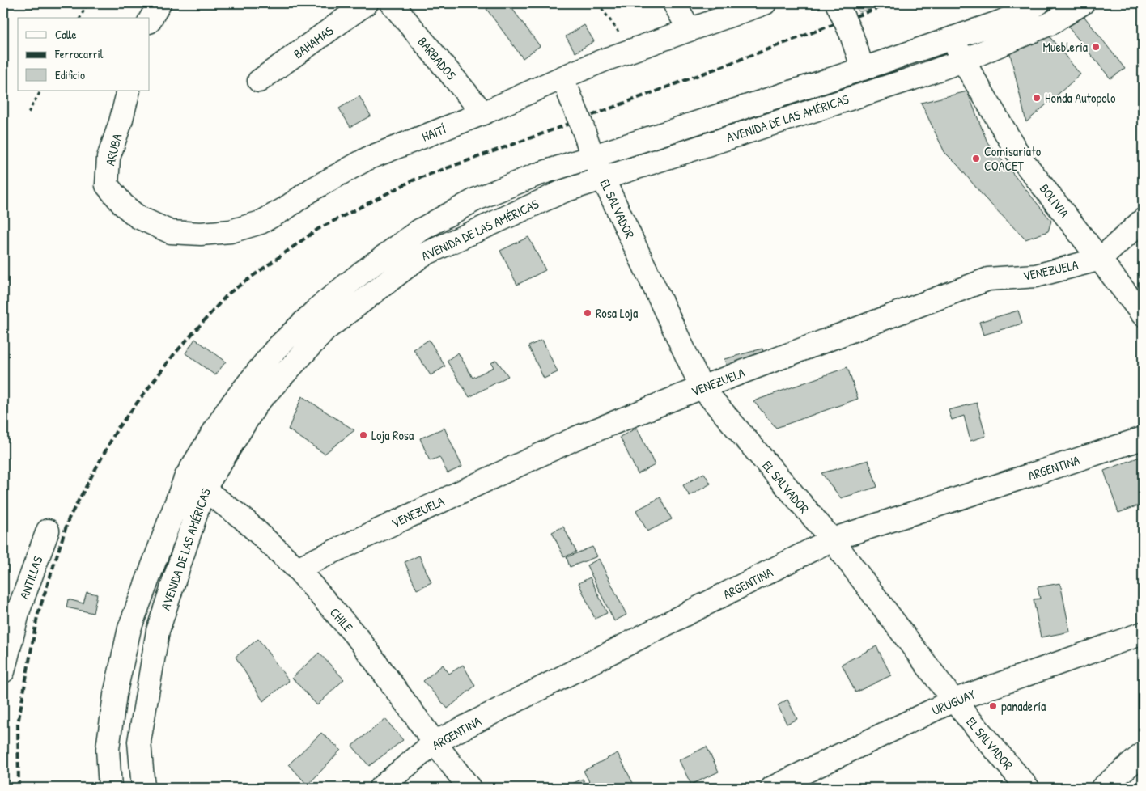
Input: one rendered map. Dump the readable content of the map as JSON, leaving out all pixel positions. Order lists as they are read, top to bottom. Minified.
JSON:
{"streets":{"street":["BAHAMAS","BARBADOS","AVENIDA DE LAS AMÉRICAS","HAITÍ","ARUBA","BOLIVIA","EL SALVADOR","VENEZUELA","ARGENTINA","ANTILLAS","CHILE","URUGUAY"]},"crossings":[["BARBADOS","HAITÍ"],["AVENIDA DE LAS AMÉRICAS","BOLIVIA"],["AVENIDA DE LAS AMÉRICAS","EL SALVADOR"],["AVENIDA DE LAS AMÉRICAS","CHILE"],["HAITÍ","ARUBA"],["HAITÍ","EL SALVADOR"],["BOLIVIA","VENEZUELA"],["EL SALVADOR","VENEZUELA"],["EL SALVADOR","ARGENTINA"],["EL SALVADOR","URUGUAY"],["VENEZUELA","CHILE"],["ARGENTINA","CHILE"]],"places":["Mueblería","Honda Autopolo","Comisariato COACET","Rosa Loja","Loja Rosa","panadería"],"legend":["Calle","Ferrocarril","Edificio"]}
